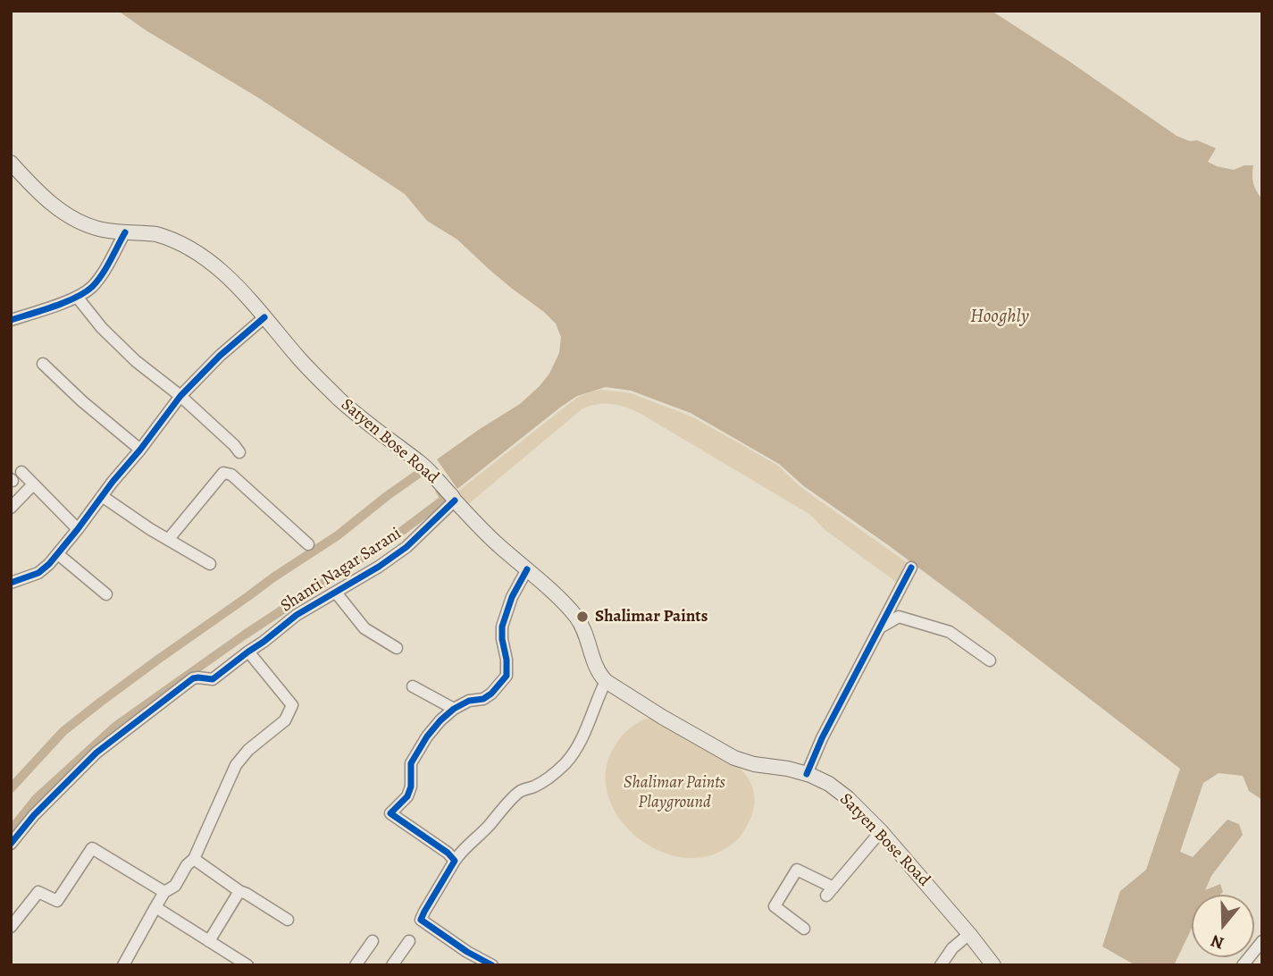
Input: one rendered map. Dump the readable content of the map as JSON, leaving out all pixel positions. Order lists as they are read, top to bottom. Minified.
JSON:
{"streets":{"main road":["Satyen Bose Road"],"street":["Shanti Nagar Sarani"]},"crossings":[["Satyen Bose Road","Shanti Nagar Sarani"]],"water":["Hooghly"],"parks":["Shalimar Paints Playground"],"places":["Shalimar Paints"],"north":"bottom"}
